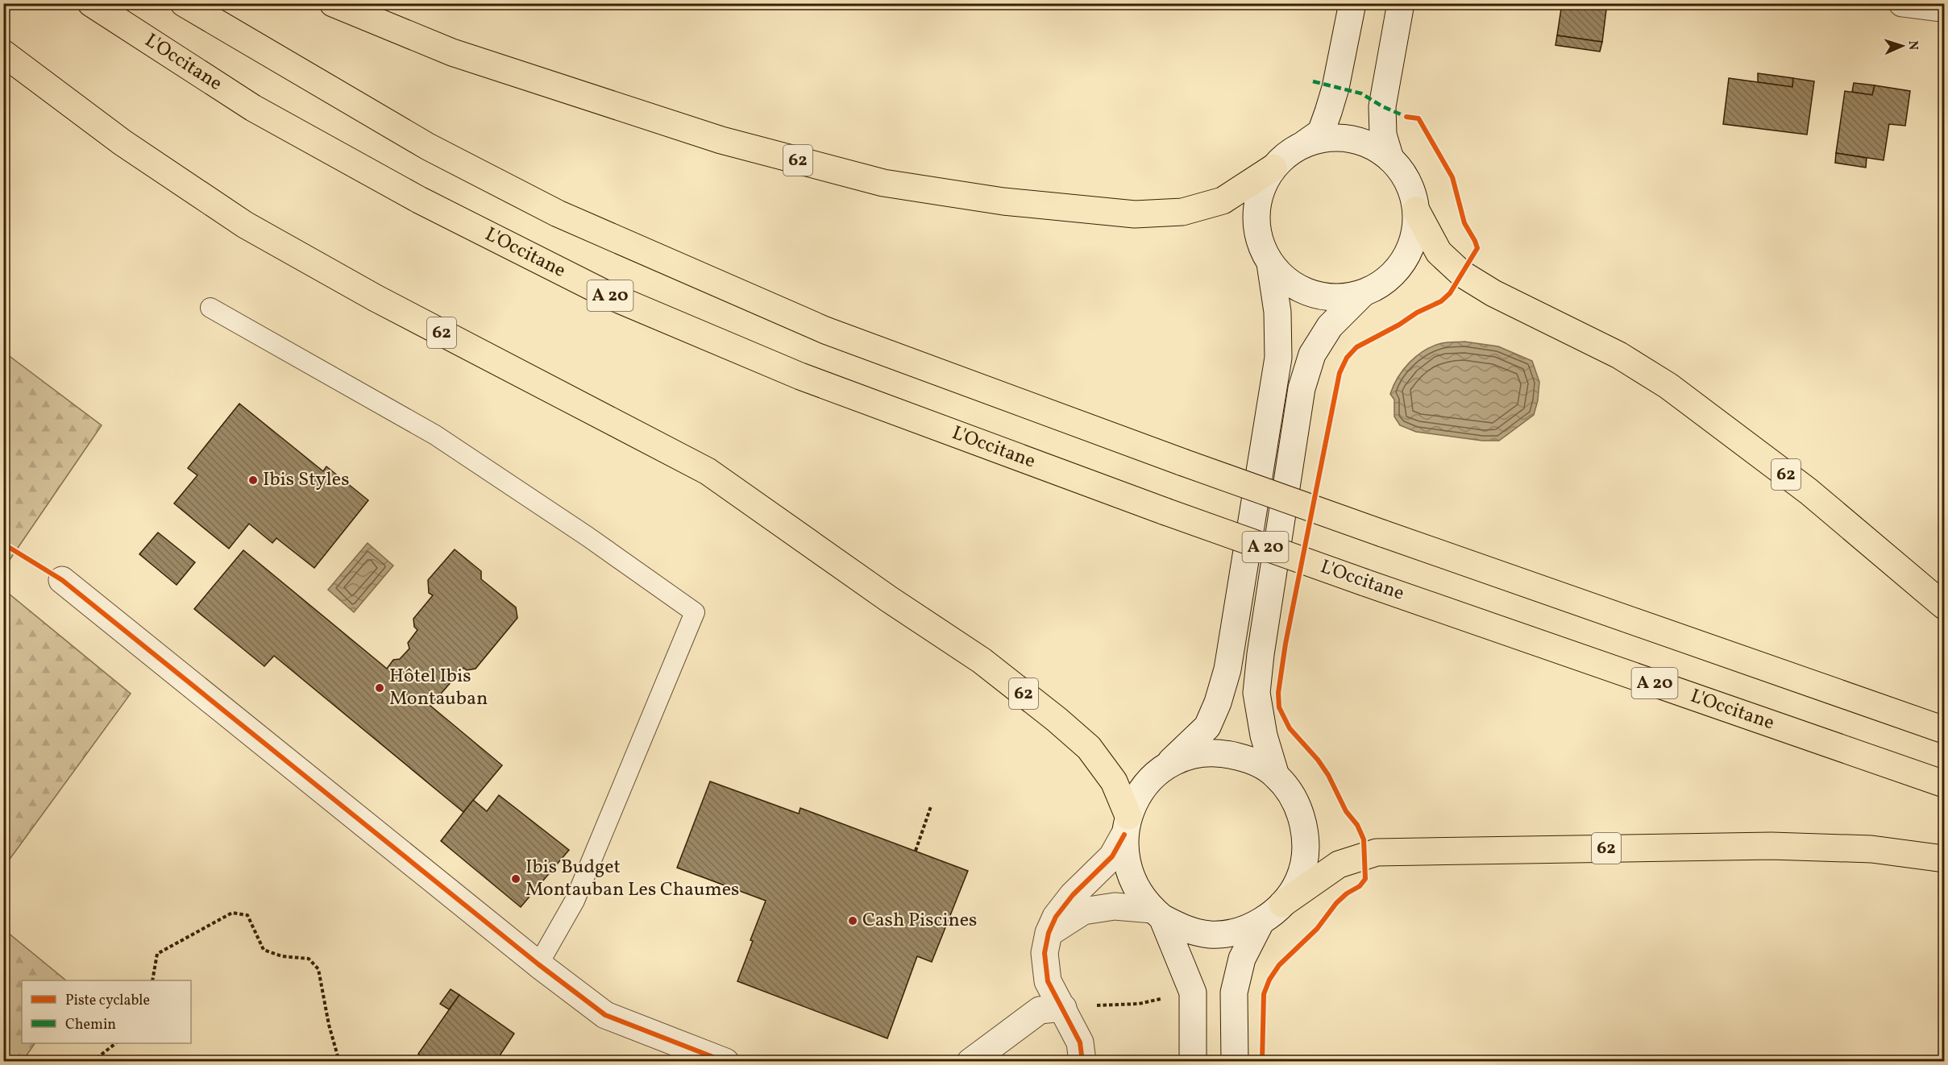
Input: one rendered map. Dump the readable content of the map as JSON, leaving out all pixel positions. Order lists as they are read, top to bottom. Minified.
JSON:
{"streets":{"highway":["L'Occitane","62","A 20"]},"places":["Ibis Styles","Hôtel Ibis Montauban","Ibis Budget Montauban Les Chaumes","Cash Piscines"],"legend":["Piste cyclable","Chemin"],"north":"right"}
